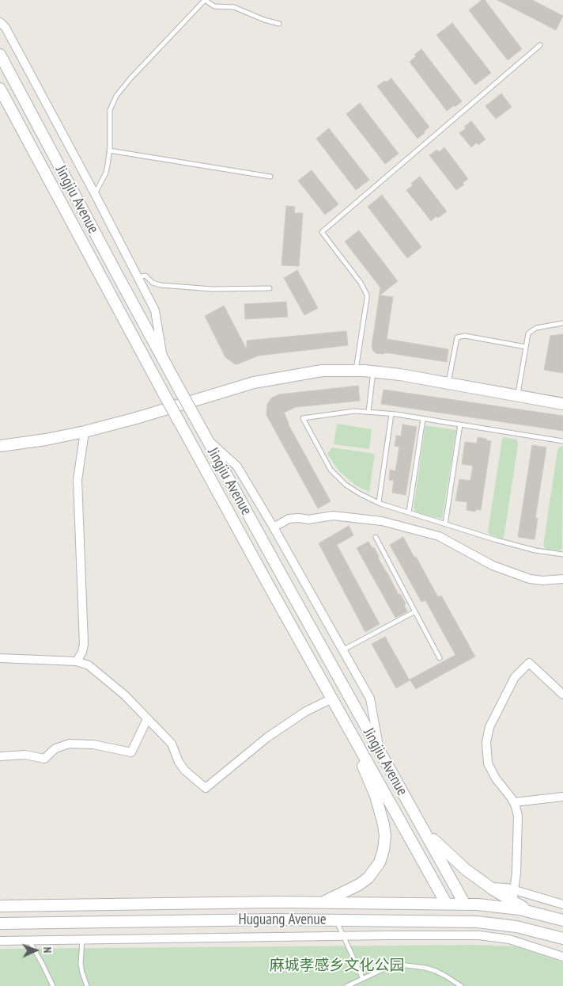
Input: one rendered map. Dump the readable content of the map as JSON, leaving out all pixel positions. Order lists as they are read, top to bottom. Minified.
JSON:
{"streets":{"street":["Jingjiu Avenue","Huguang Avenue"]},"crossings":[["Jingjiu Avenue","Huguang Avenue"]],"parks":["麻城孝感乡文化公园"],"north":"right"}
